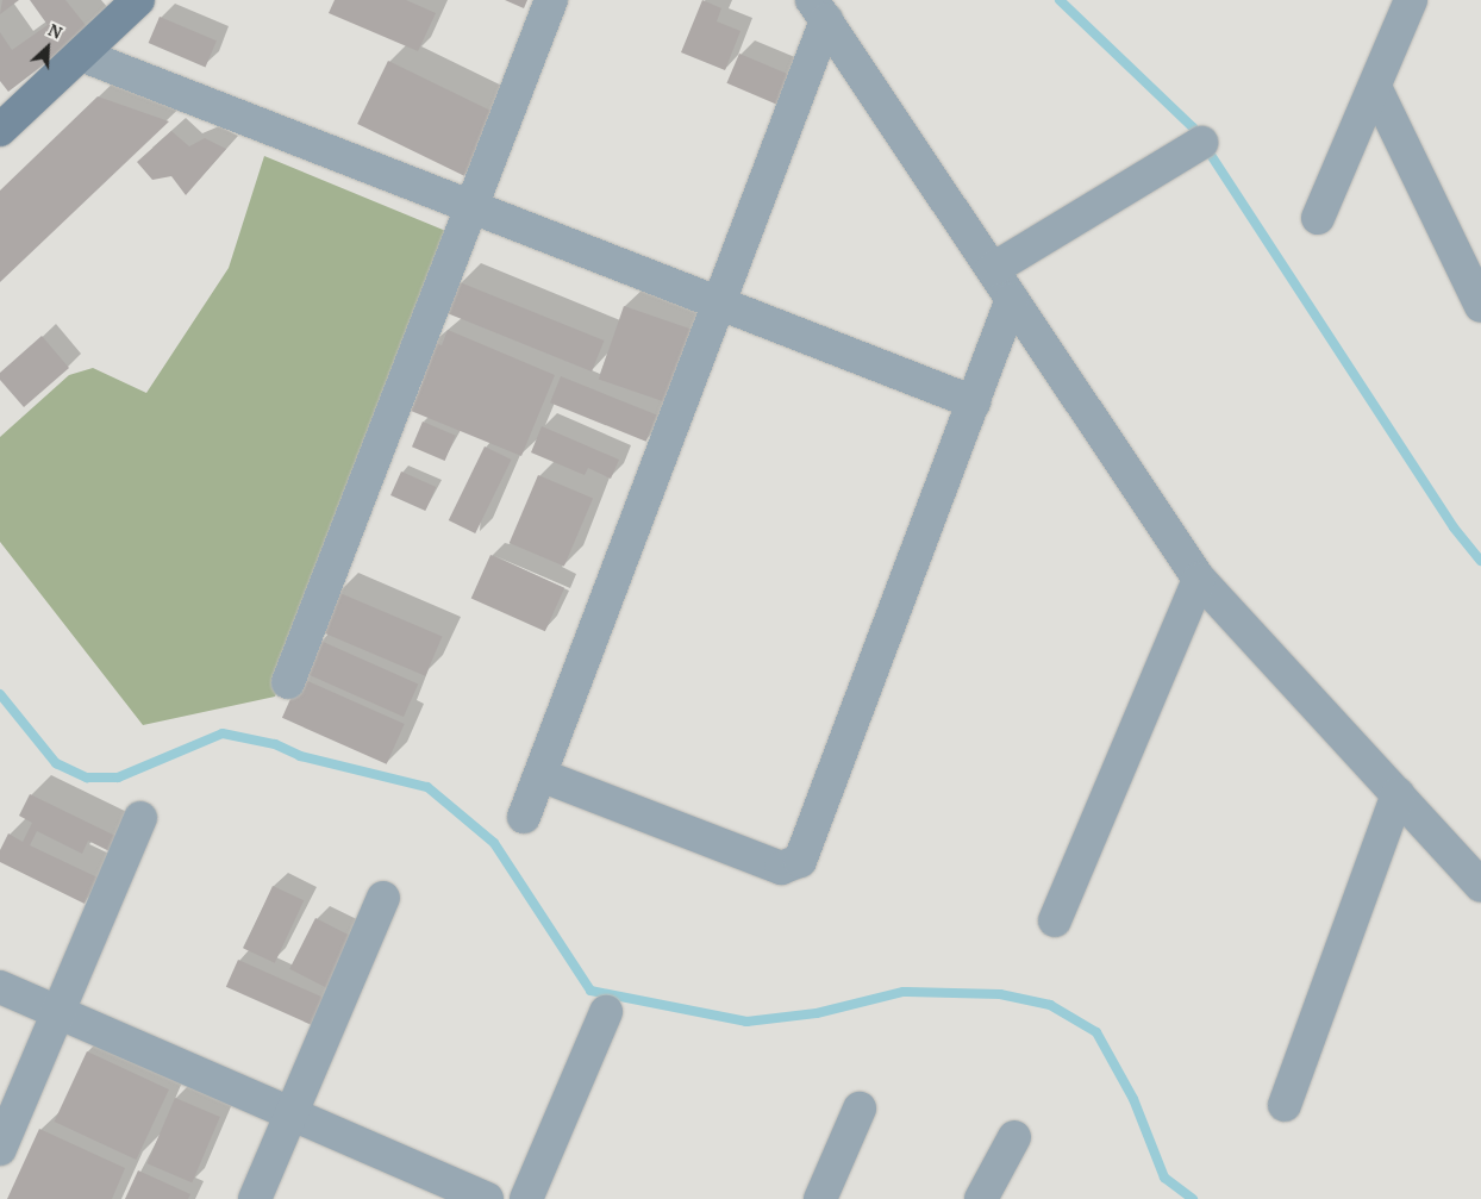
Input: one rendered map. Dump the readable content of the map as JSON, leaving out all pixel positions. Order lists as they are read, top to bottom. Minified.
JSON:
{"north":"top right"}
